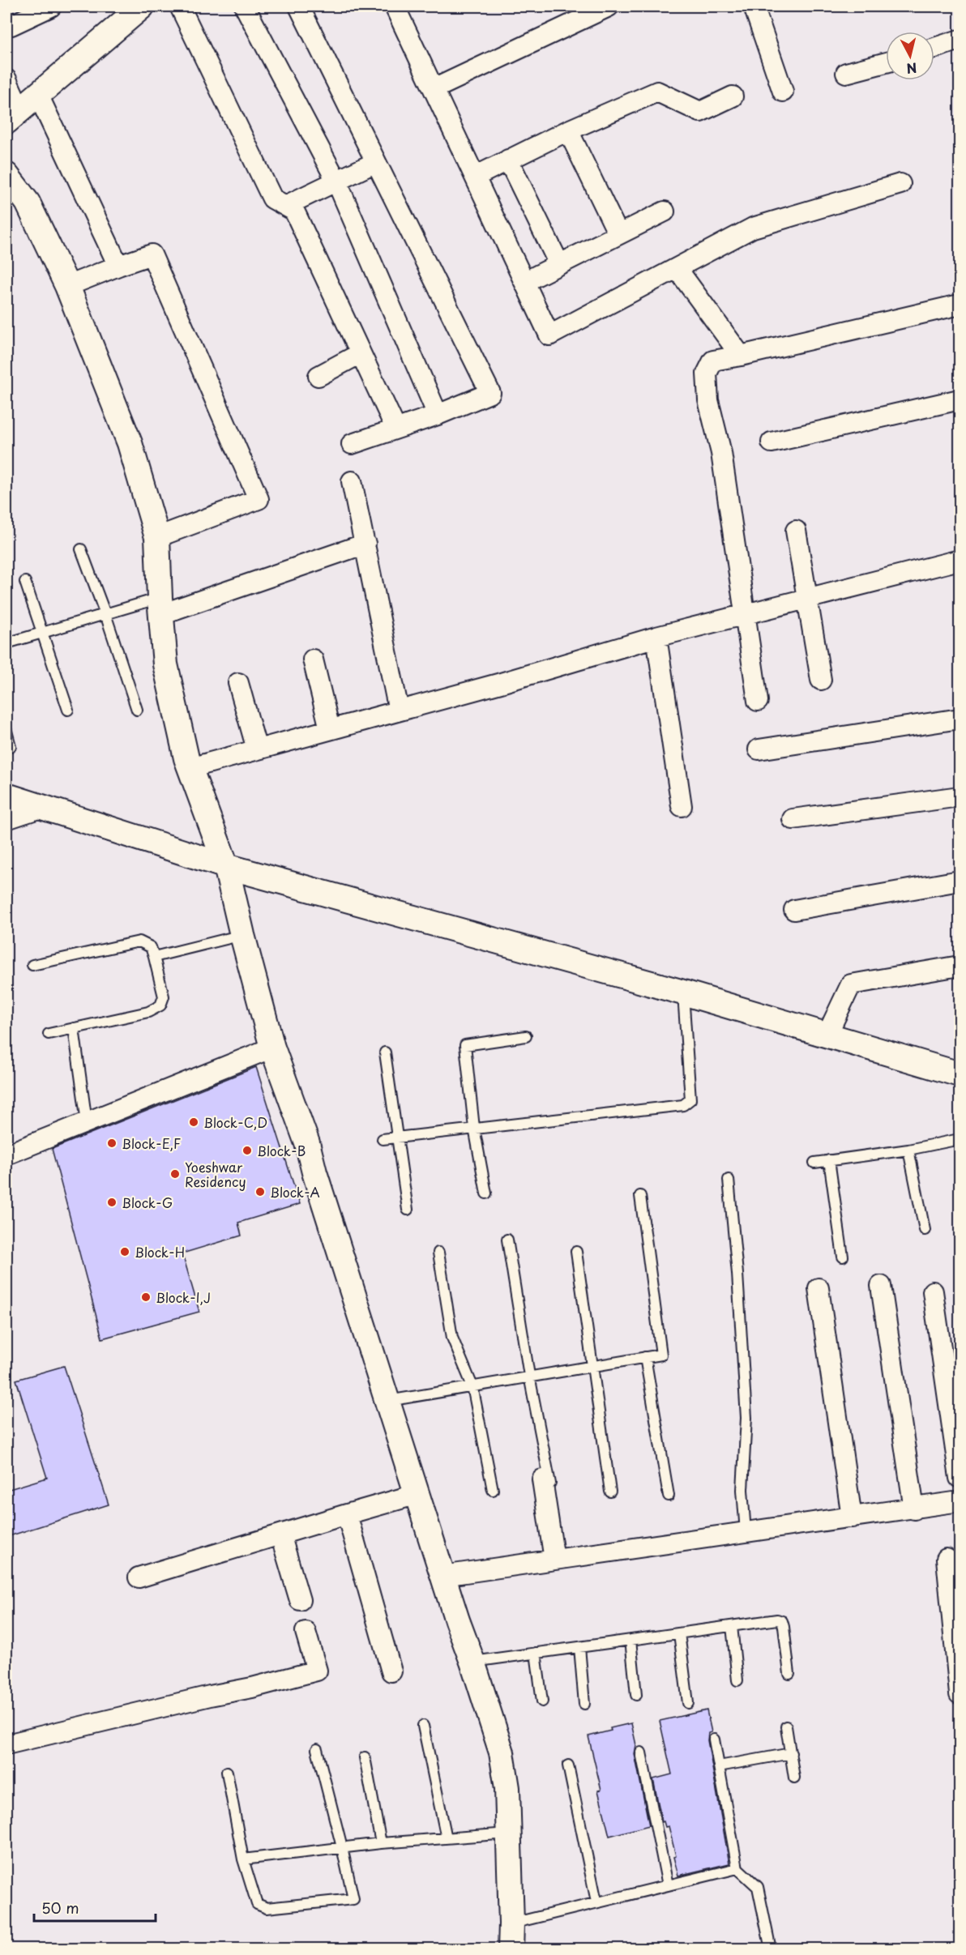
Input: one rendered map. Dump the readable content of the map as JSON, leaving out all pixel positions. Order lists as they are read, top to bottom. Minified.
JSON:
{"places":["Block-C,D","Block-E,F","Block-B","Yoeshwar Residency","Block-A","Block-G","Block-H","Block-I,J"],"scale_bar":"50 m","north":"bottom"}
